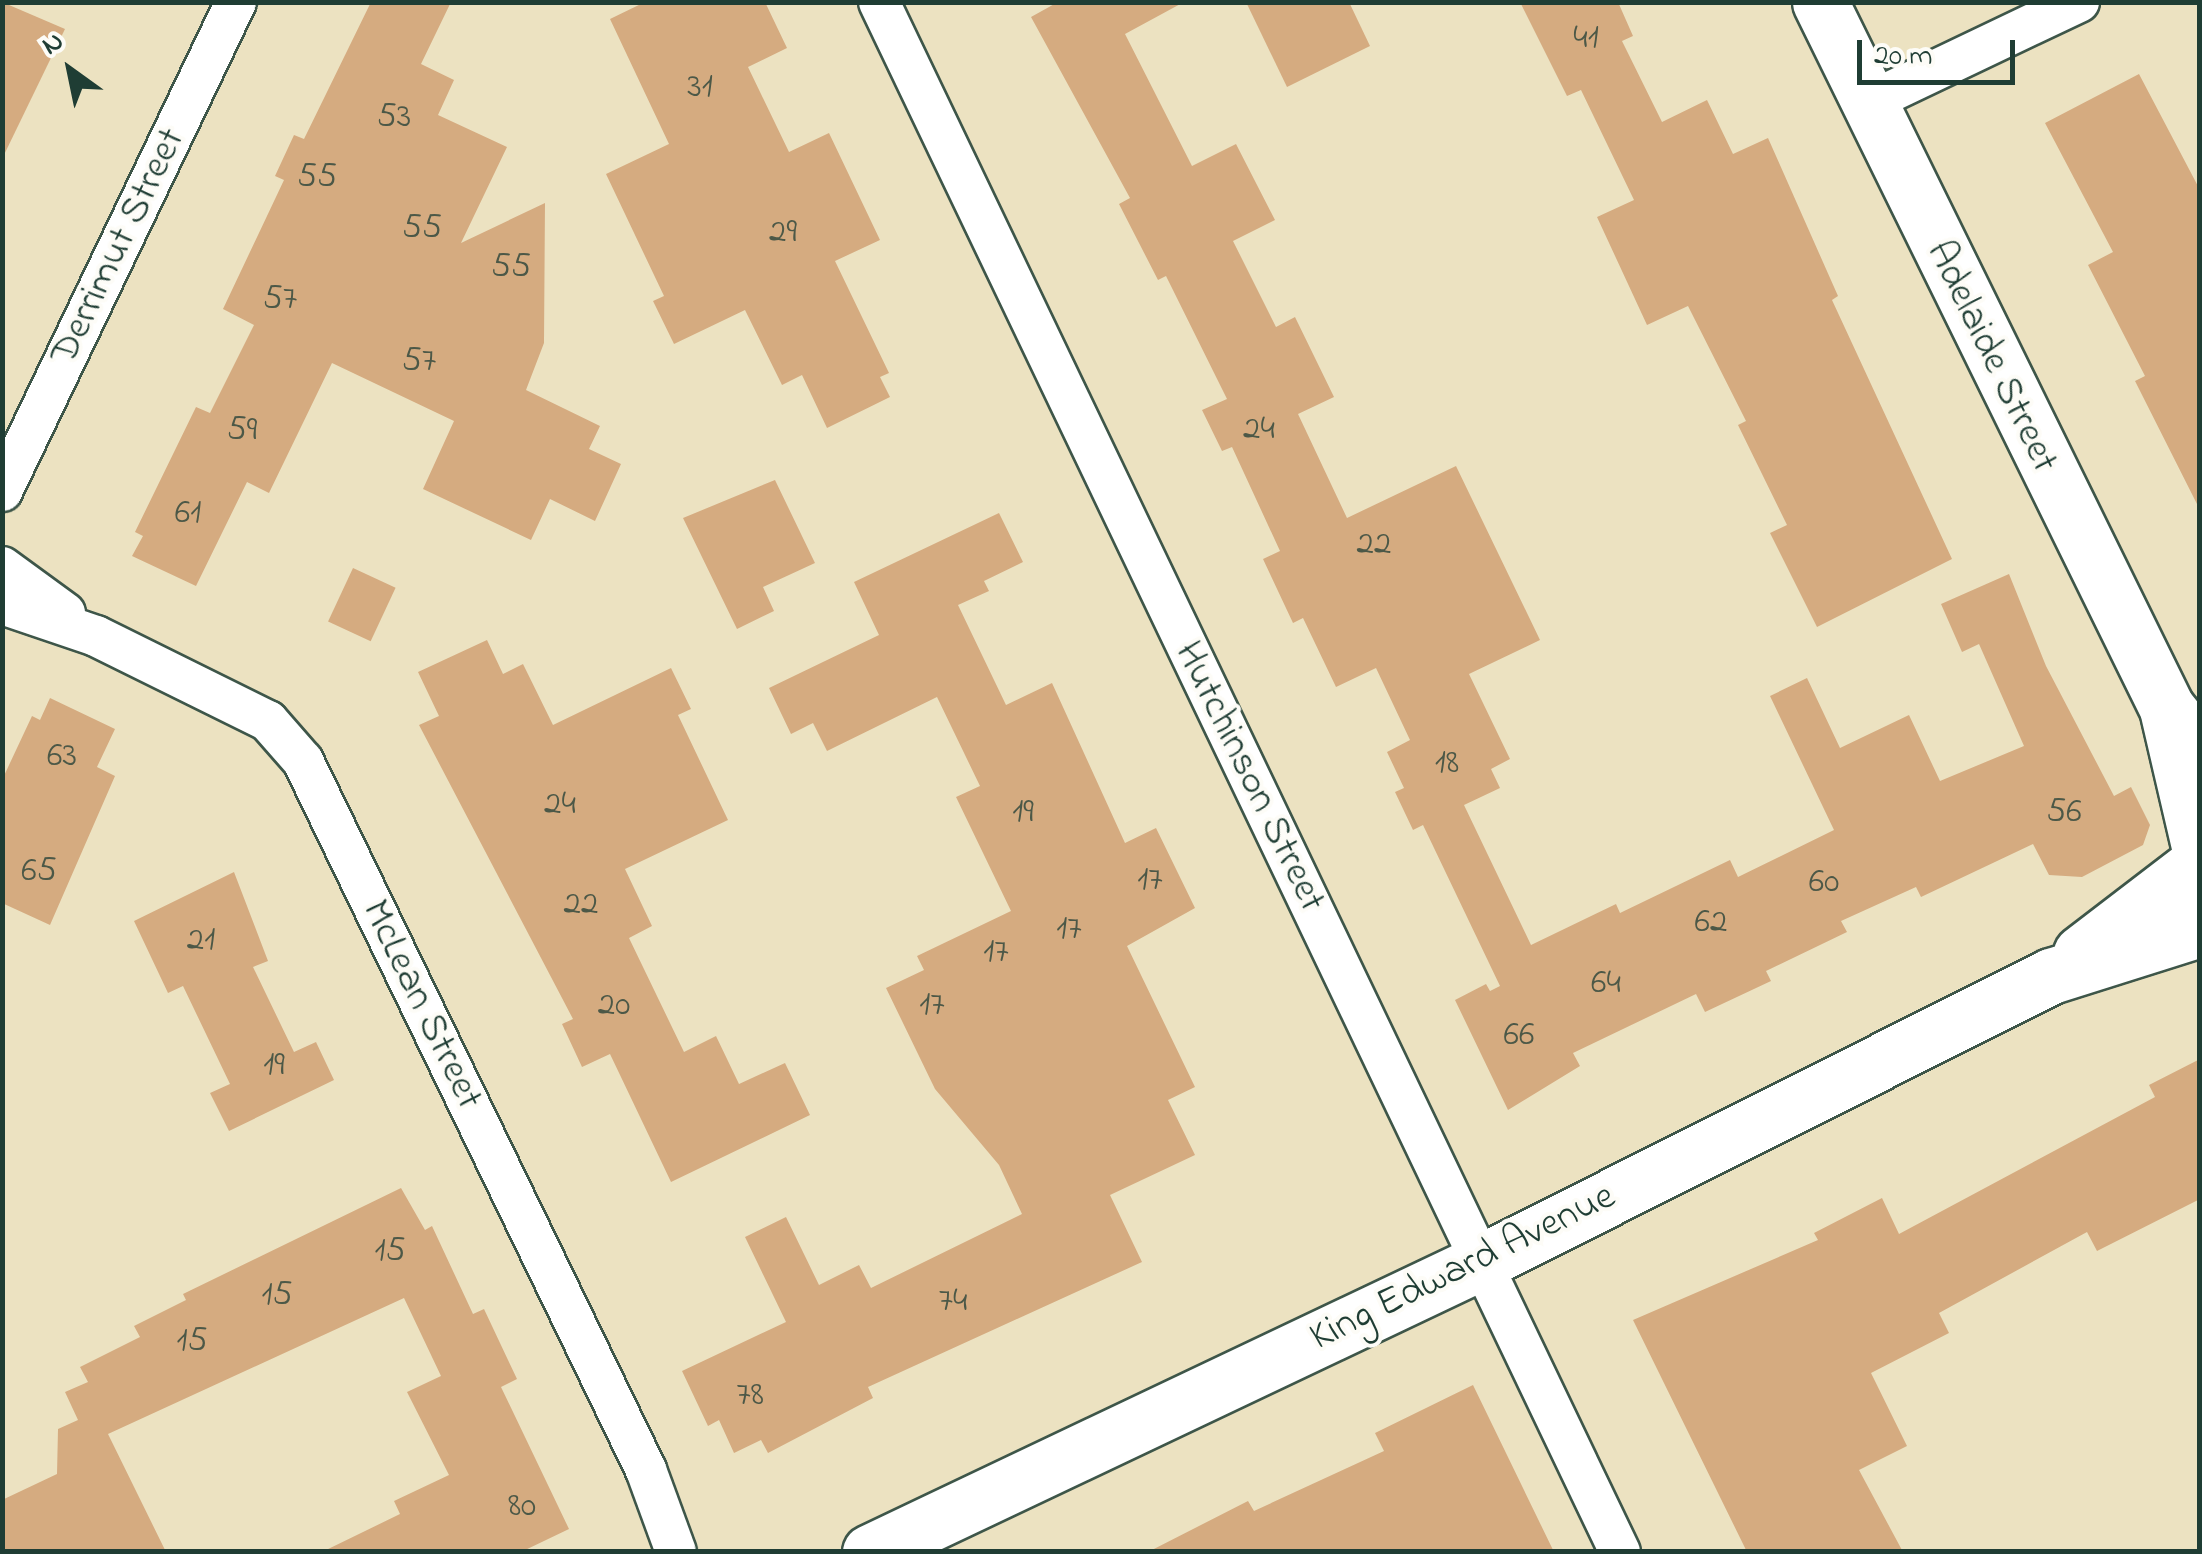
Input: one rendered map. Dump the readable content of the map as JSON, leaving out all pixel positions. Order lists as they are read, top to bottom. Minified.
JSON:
{"streets":{"street":["Derrimut Street","Adelaide Street","Hutchinson Street","McLean Street","King Edward Avenue"]},"crossings":[["Adelaide Street","King Edward Avenue"],["Hutchinson Street","King Edward Avenue"]],"house_numbers":["41","31","53","55","55","29","55","57","57","24","59","61","22","63","18","24","19","56","65","17","60","22","62","17","21","17","64","20","17","66","19","15","15","74","15","78","80"],"scale_bar":"20 m","north":"top left"}
